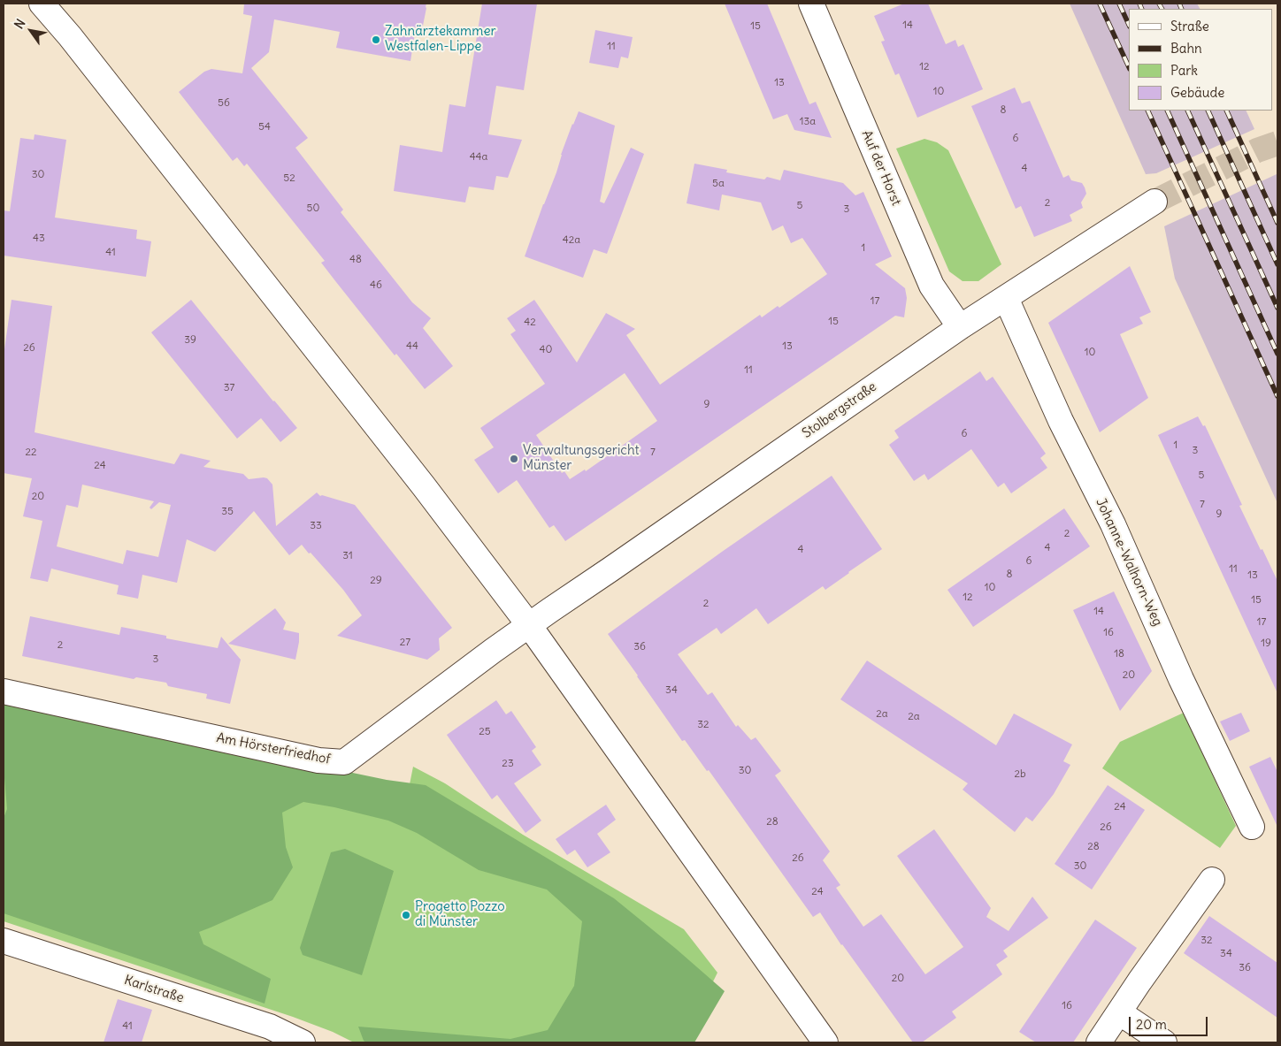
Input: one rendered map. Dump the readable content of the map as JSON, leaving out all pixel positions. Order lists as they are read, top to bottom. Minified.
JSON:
{"streets":{"street":["Auf der Horst","Stolbergstraße","Johanne-Walhorn-Weg","Am Hörsterfriedhof","Karlstraße"]},"crossings":[["Auf der Horst","Stolbergstraße"],["Stolbergstraße","Johanne-Walhorn-Weg"],["Stolbergstraße","Am Hörsterfriedhof"]],"places":["Zahnärztekammer Westfalen-Lippe","Verwaltungsgericht Münster","Progetto Pozzo di Münster"],"house_numbers":["14","15","11","12","13","10","56","8","13a","54","6","44a","4","30","52","5a","2","5","50","3","43","42a","1","41","48","46","17","15","42","39","44","13","26","40","10","11","37","9","6","1","3","22","7","24","5","20","7","35","9","33","2","4","4","31","6","11","8","13","29","10","12","15","2","14","17","16","27","19","2","36","18","3","20","34","2a","2a","32","25","23","30","2b","24","28","26","28","26","30","24","32","34","36","20","16","41"],"legend":["Straße","Bahn","Park","Gebäude"],"scale_bar":"20 m","north":"top left"}
